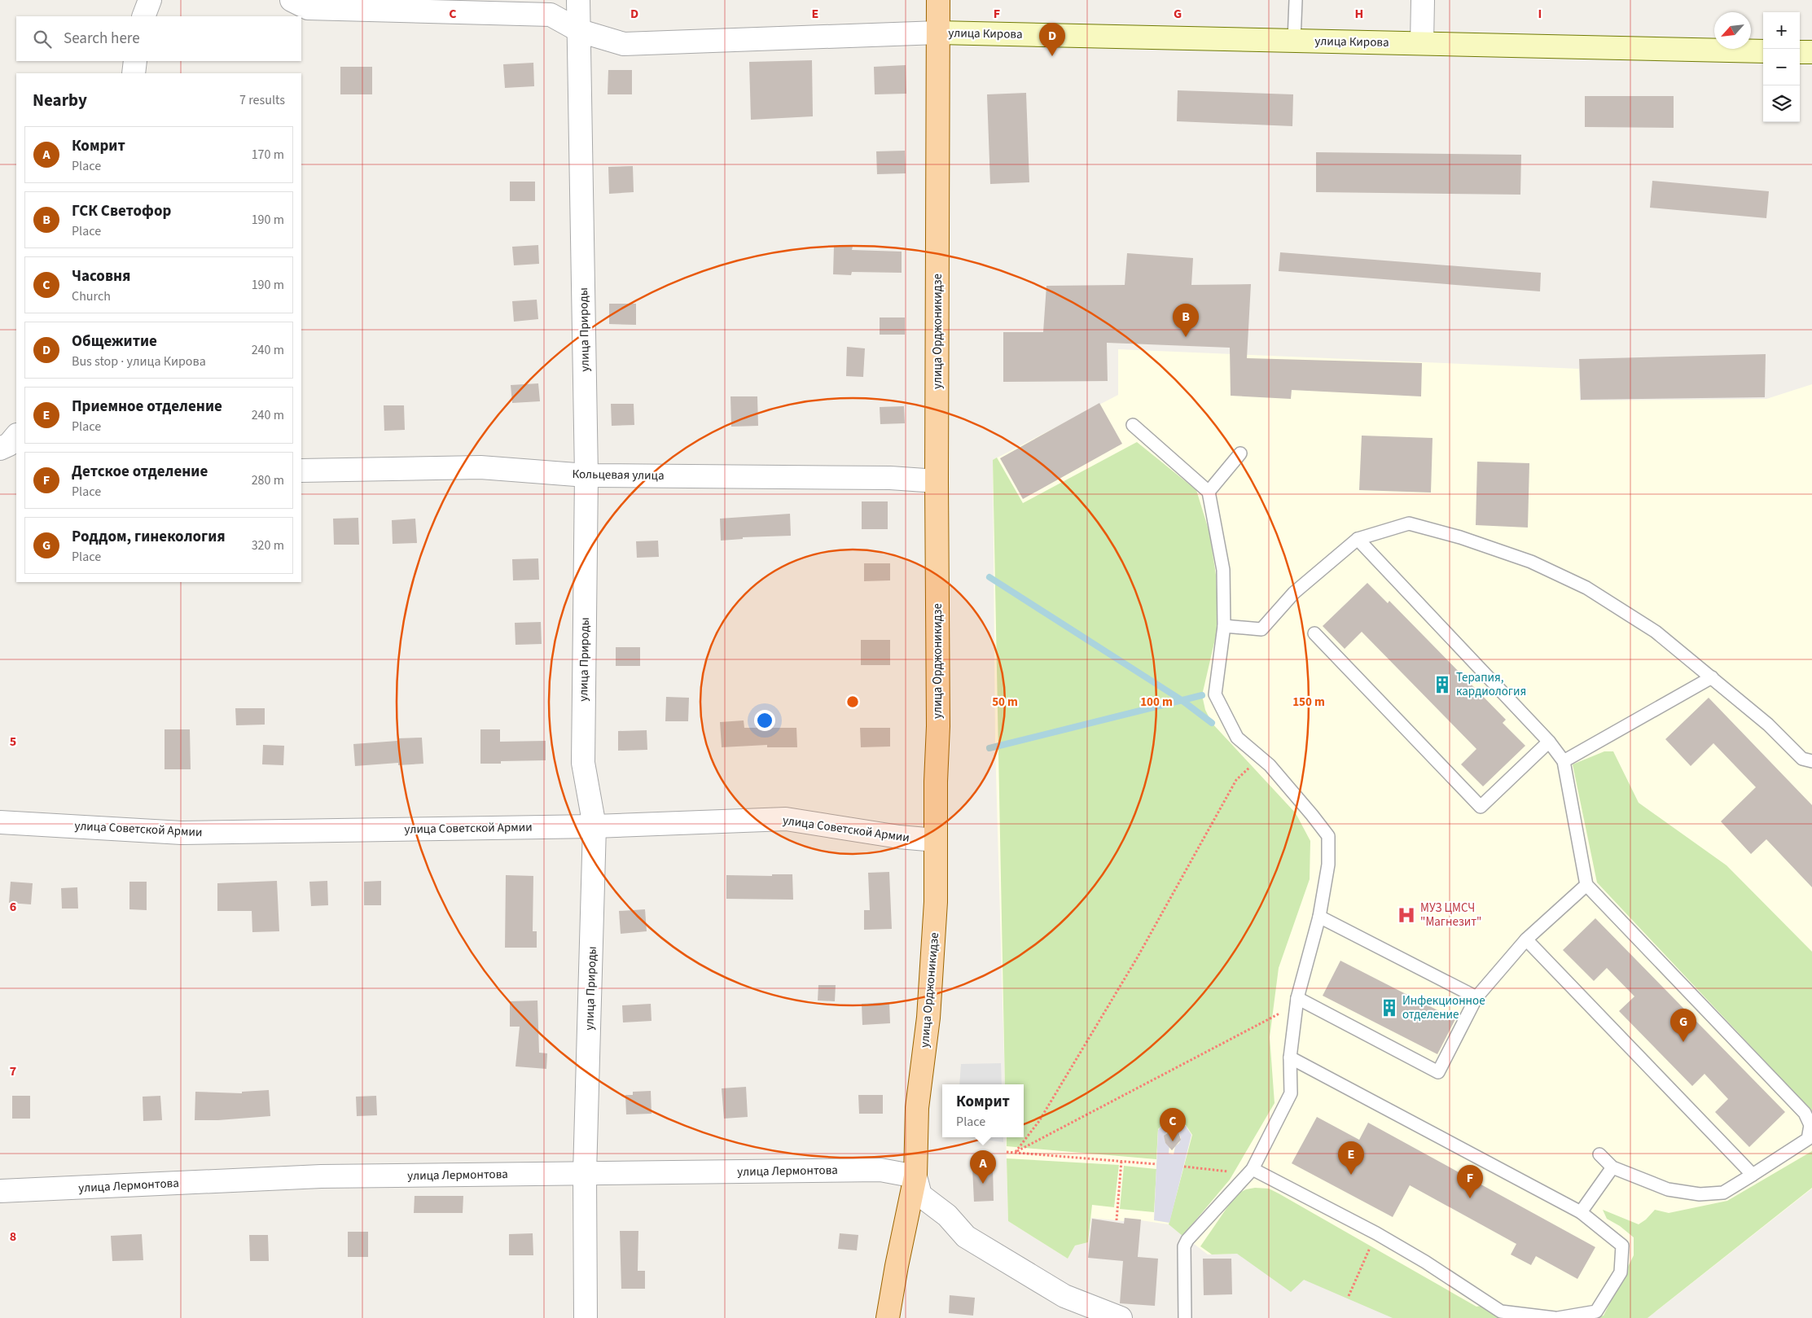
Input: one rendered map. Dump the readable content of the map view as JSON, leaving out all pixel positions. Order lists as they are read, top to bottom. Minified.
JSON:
{"streets":{"main road":["улица Кирова","улица Орджоникидзе"],"street":["улица Природы","Кольцевая улица","улица Советской Армии","улица Лермонтова"]},"crossings":[["улица Кирова","улица Орджоникидзе"],["улица Природы","Кольцевая улица"],["улица Природы","улица Советской Армии"],["улица Природы","улица Лермонтова"],["улица Орджоникидзе","Кольцевая улица"],["улица Орджоникидзе","улица Советской Армии"],["улица Орджоникидзе","улица Лермонтова"]],"places":{"building":["Терапия, кардиология","Инфекционное отделение"],"hospital":["МУЗ ЦМСЧ \"Магнезит\""]},"north":"bottom left","page":{"map_buttons":["+","−"],"search":"Search here","pins":["D","B","G","C","E","A","F"],"heading":["Nearby","7 results"],"list":[{"mark":"A","name":"Комрит","note":"Place","value":"170 m"},{"mark":"B","name":"ГСК Светофор","note":"Place","value":"190 m"},{"mark":"C","name":"Часовня","note":"Church","value":"190 m"},{"mark":"D","name":"Общежитие","note":"Bus stop · улица Кирова","value":"240 m"},{"mark":"E","name":"Приемное отделение","note":"Place","value":"240 m"},{"mark":"F","name":"Детское отделение","note":"Place","value":"280 m"},{"mark":"G","name":"Роддом, гинекология","note":"Place","value":"320 m"}],"popup":["Комрит","Place"]},"grid":{"columns":["C","D","E","F","G","H","I"],"rows":["5","6","7","8"]},"rings":["50 m","100 m","150 m"]}
